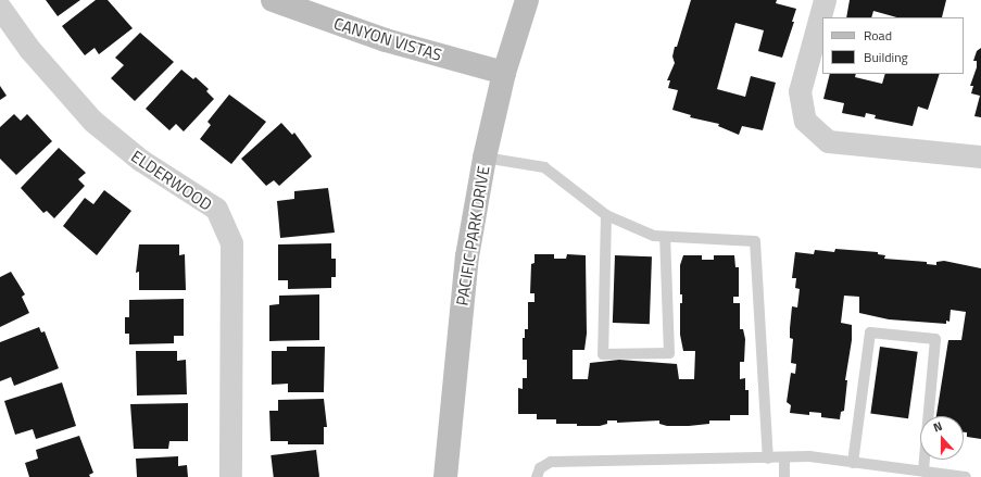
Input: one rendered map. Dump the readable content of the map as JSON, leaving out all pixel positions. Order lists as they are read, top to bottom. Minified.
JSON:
{"streets":{"main road":["CANYON VISTAS","PACIFIC PARK DRIVE"],"street":["ELDERWOOD"]},"crossings":[["CANYON VISTAS","PACIFIC PARK DRIVE"]],"legend":["Road","Building"],"north":"top"}
